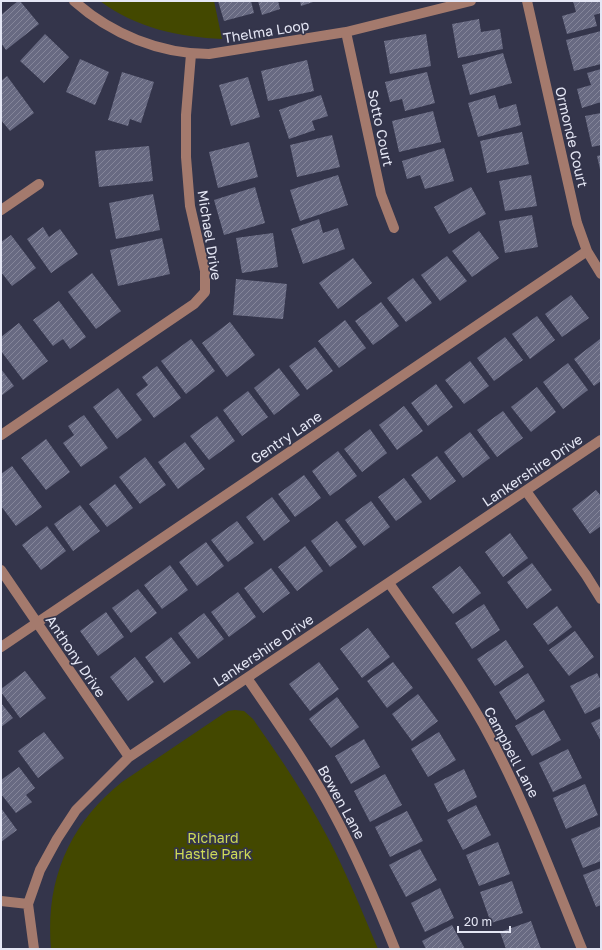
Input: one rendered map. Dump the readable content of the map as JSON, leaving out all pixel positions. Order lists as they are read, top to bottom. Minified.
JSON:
{"streets":{"street":["Thelma Loop","Sotto Court","Ormonde Court","Michael Drive","Gentry Lane","Lankershire Drive","Anthony Drive","Campbell Lane","Bowen Lane"]},"crossings":[["Thelma Loop","Sotto Court"],["Thelma Loop","Michael Drive"],["Ormonde Court","Gentry Lane"],["Gentry Lane","Anthony Drive"],["Lankershire Drive","Anthony Drive"],["Lankershire Drive","Campbell Lane"],["Lankershire Drive","Bowen Lane"]],"parks":["Richard Hastie Park"],"scale_bar":"20 m"}
